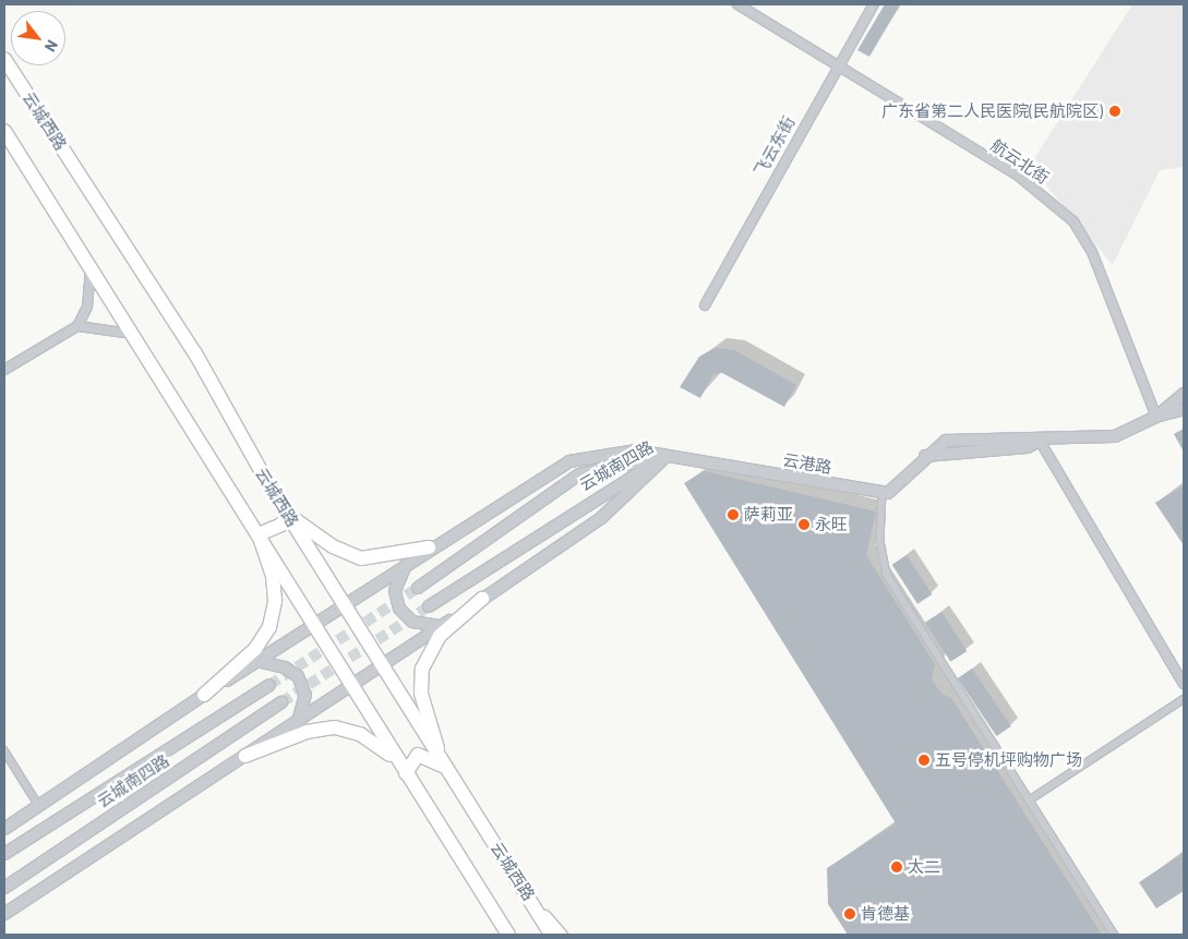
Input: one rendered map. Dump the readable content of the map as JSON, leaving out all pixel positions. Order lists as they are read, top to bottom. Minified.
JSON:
{"streets":{"main road":["云城西路"],"street":["飞云东街","航云北街","云港路","云城南四路"]},"crossings":[["云城西路","云港路"],["飞云东街","航云北街"],["云港路","云城南四路"]],"places":["广东省第二人民医院(民航院区)","萨莉亚","永旺","五号停机坪购物广场","太二","肯德基"],"north":"bottom right"}
